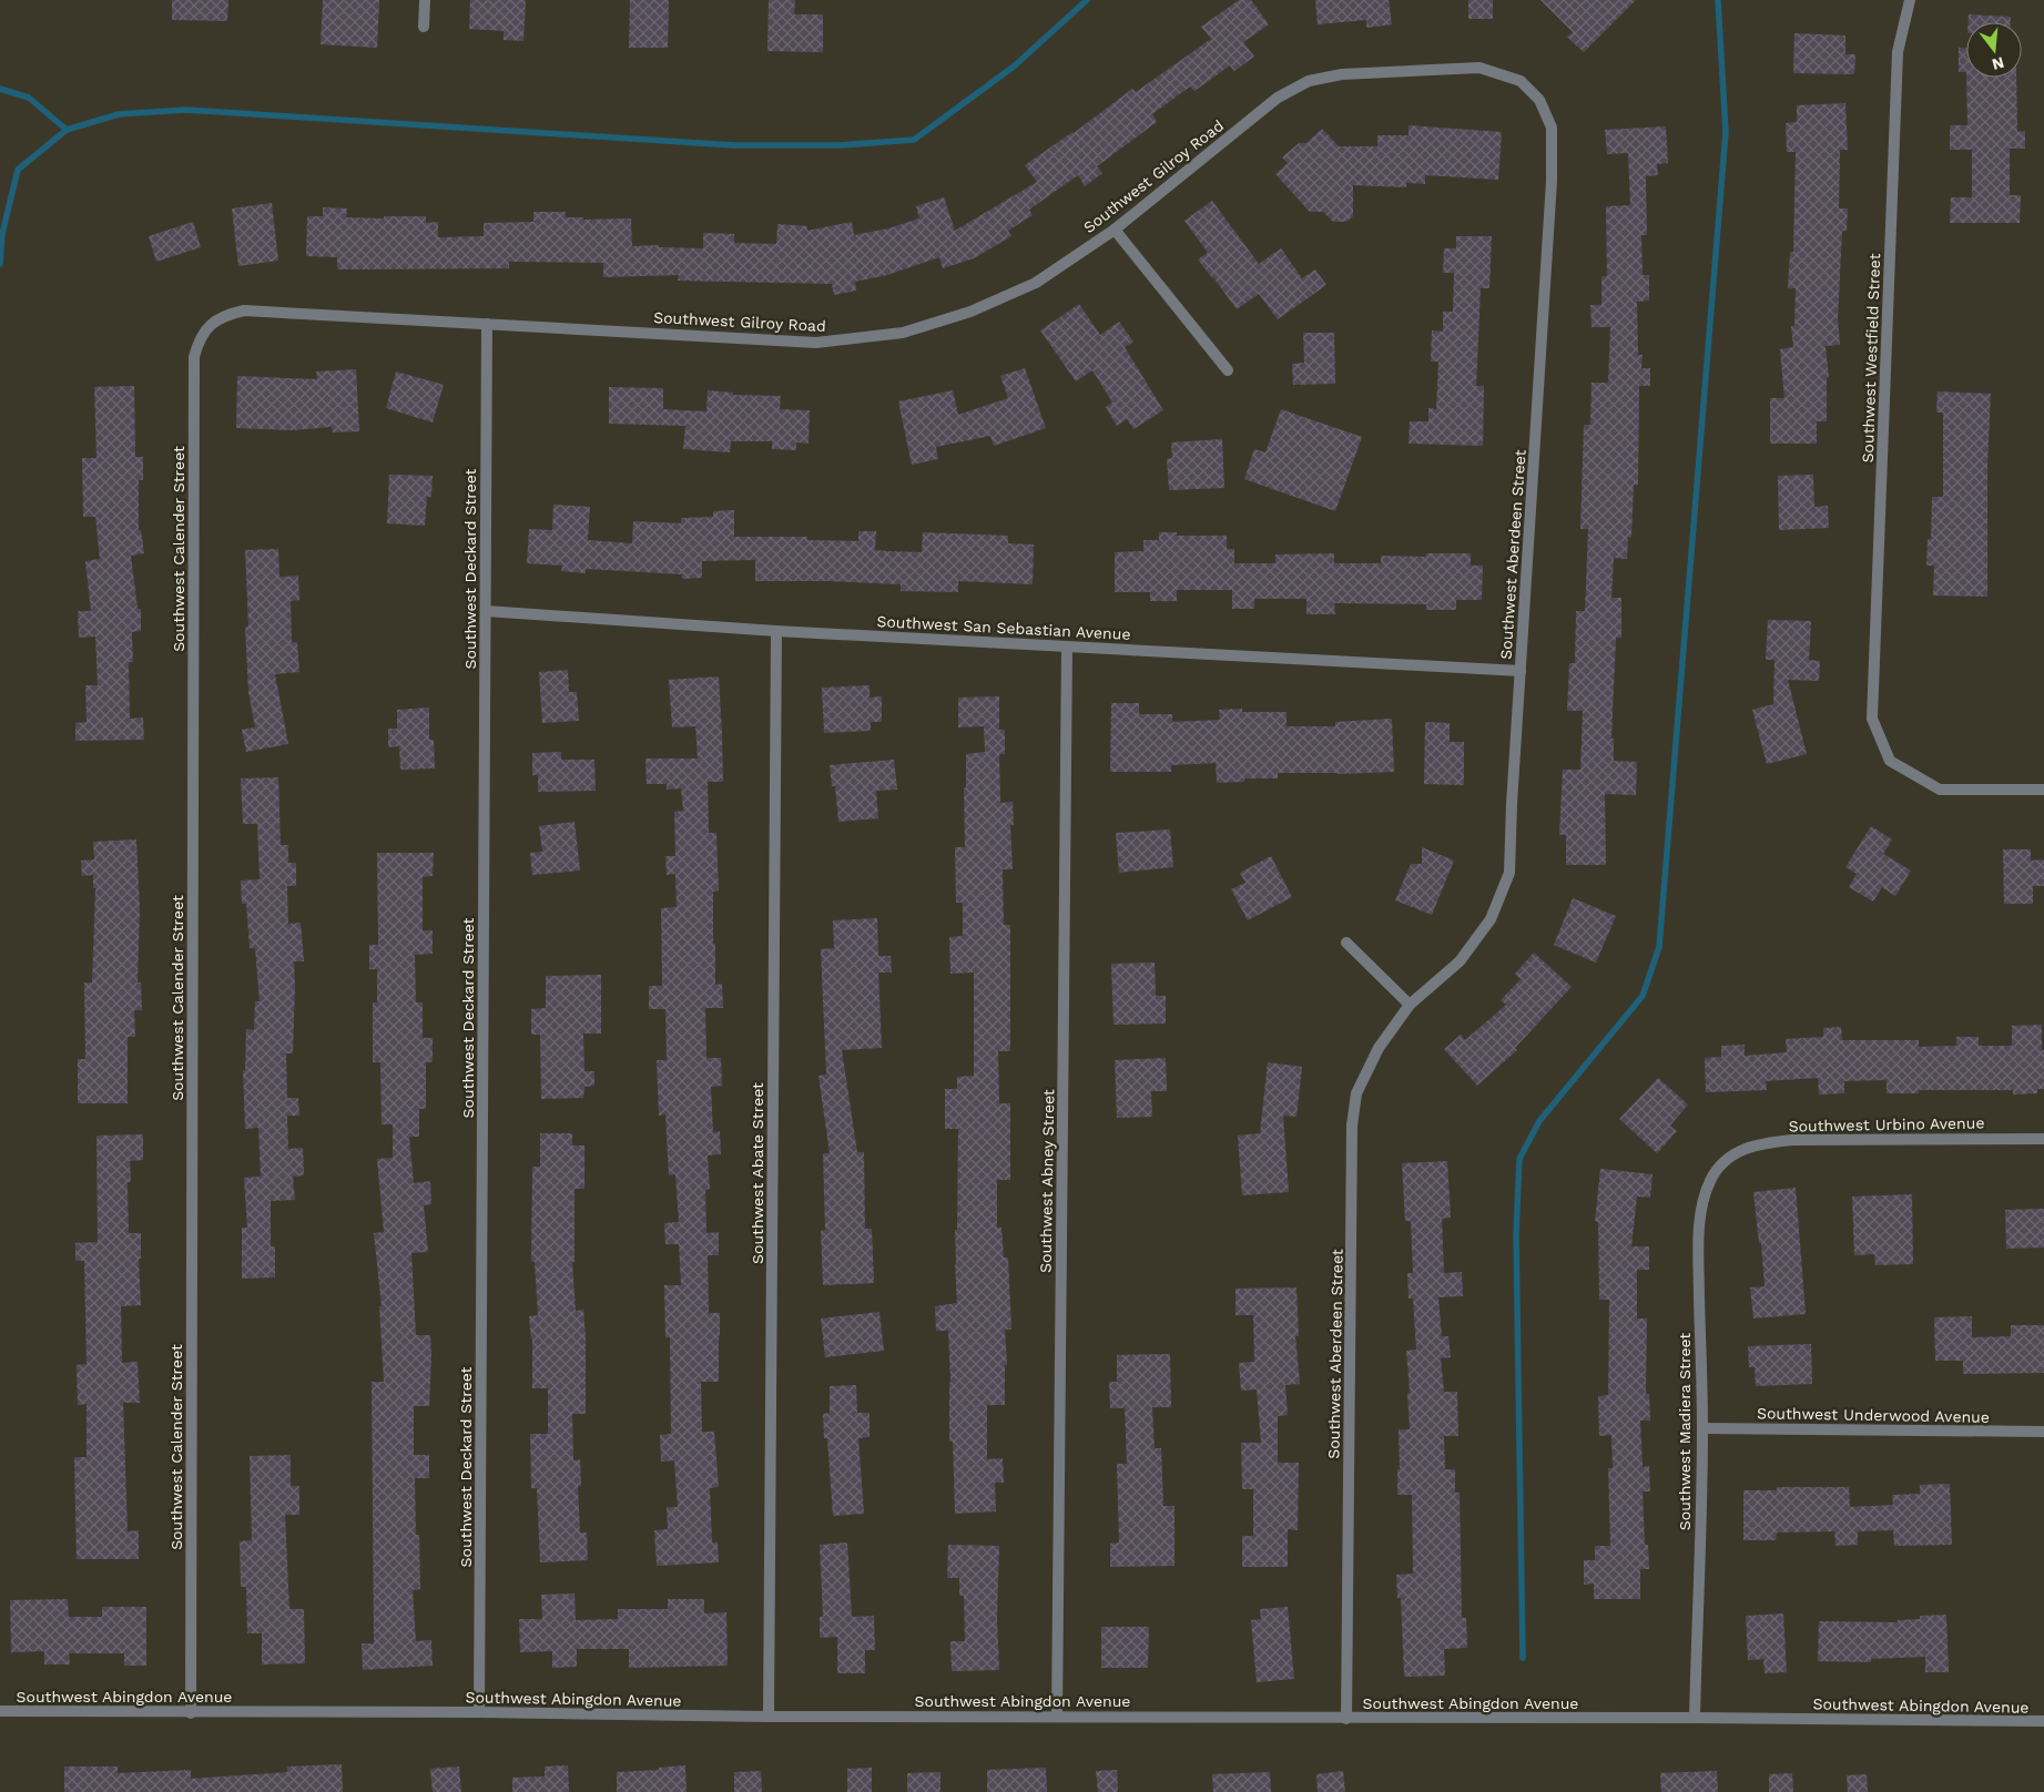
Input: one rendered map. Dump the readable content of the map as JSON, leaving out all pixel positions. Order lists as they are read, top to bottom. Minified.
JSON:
{"streets":{"street":["Southwest Gilroy Road","Southwest Westfield Street","Southwest Calender Street","Southwest Aberdeen Street","Southwest Deckard Street","Southwest San Sebastian Avenue","Southwest Urbino Avenue","Southwest Abate Street","Southwest Abney Street","Southwest Underwood Avenue","Southwest Madiera Street","Southwest Abingdon Avenue"]},"crossings":[["Southwest Gilroy Road","Southwest Calender Street"],["Southwest Gilroy Road","Southwest Aberdeen Street"],["Southwest Gilroy Road","Southwest Deckard Street"],["Southwest Calender Street","Southwest Abingdon Avenue"],["Southwest Aberdeen Street","Southwest San Sebastian Avenue"],["Southwest Aberdeen Street","Southwest Abingdon Avenue"],["Southwest Deckard Street","Southwest San Sebastian Avenue"],["Southwest Deckard Street","Southwest Abingdon Avenue"],["Southwest San Sebastian Avenue","Southwest Abate Street"],["Southwest San Sebastian Avenue","Southwest Abney Street"],["Southwest Urbino Avenue","Southwest Madiera Street"],["Southwest Abate Street","Southwest Abingdon Avenue"],["Southwest Abney Street","Southwest Abingdon Avenue"],["Southwest Underwood Avenue","Southwest Madiera Street"],["Southwest Madiera Street","Southwest Abingdon Avenue"]],"north":"bottom"}
